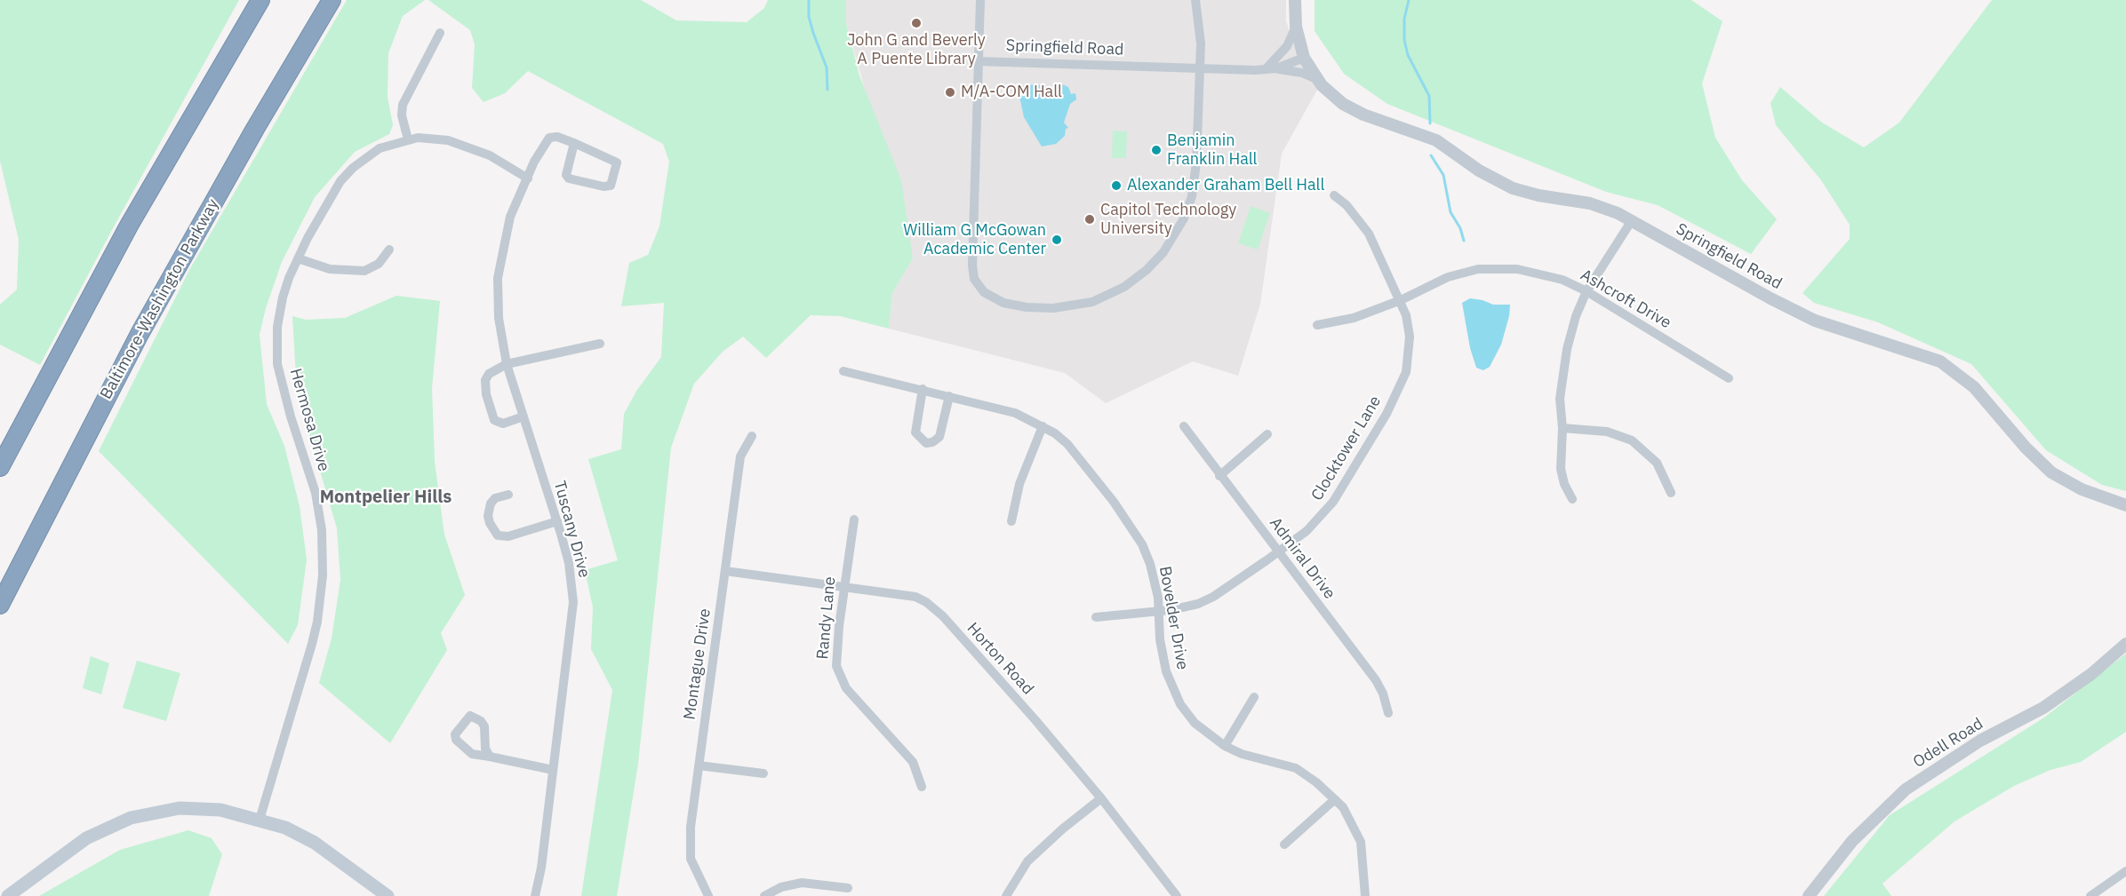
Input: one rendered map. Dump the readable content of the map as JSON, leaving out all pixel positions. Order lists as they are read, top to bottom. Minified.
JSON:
{"streets":{"highway":["Baltimore-Washington Parkway"],"street":["Springfield Road","Ashcroft Drive","Hermosa Drive","Clocktower Lane","Tuscany Drive","Admiral Drive","Randy Lane","Bovelder Drive","Horton Road","Montague Drive","Odell Road"]},"crossings":[["Ashcroft Drive","Clocktower Lane"],["Hermosa Drive","Tuscany Drive"],["Clocktower Lane","Admiral Drive"],["Clocktower Lane","Bovelder Drive"],["Randy Lane","Horton Road"],["Horton Road","Montague Drive"]],"districts":["Montpelier Hills"],"places":["John G and Beverly A Puente Library","M/A-COM Hall","Benjamin Franklin Hall","Alexander Graham Bell Hall","Capitol Technology University","William G McGowan Academic Center"]}
